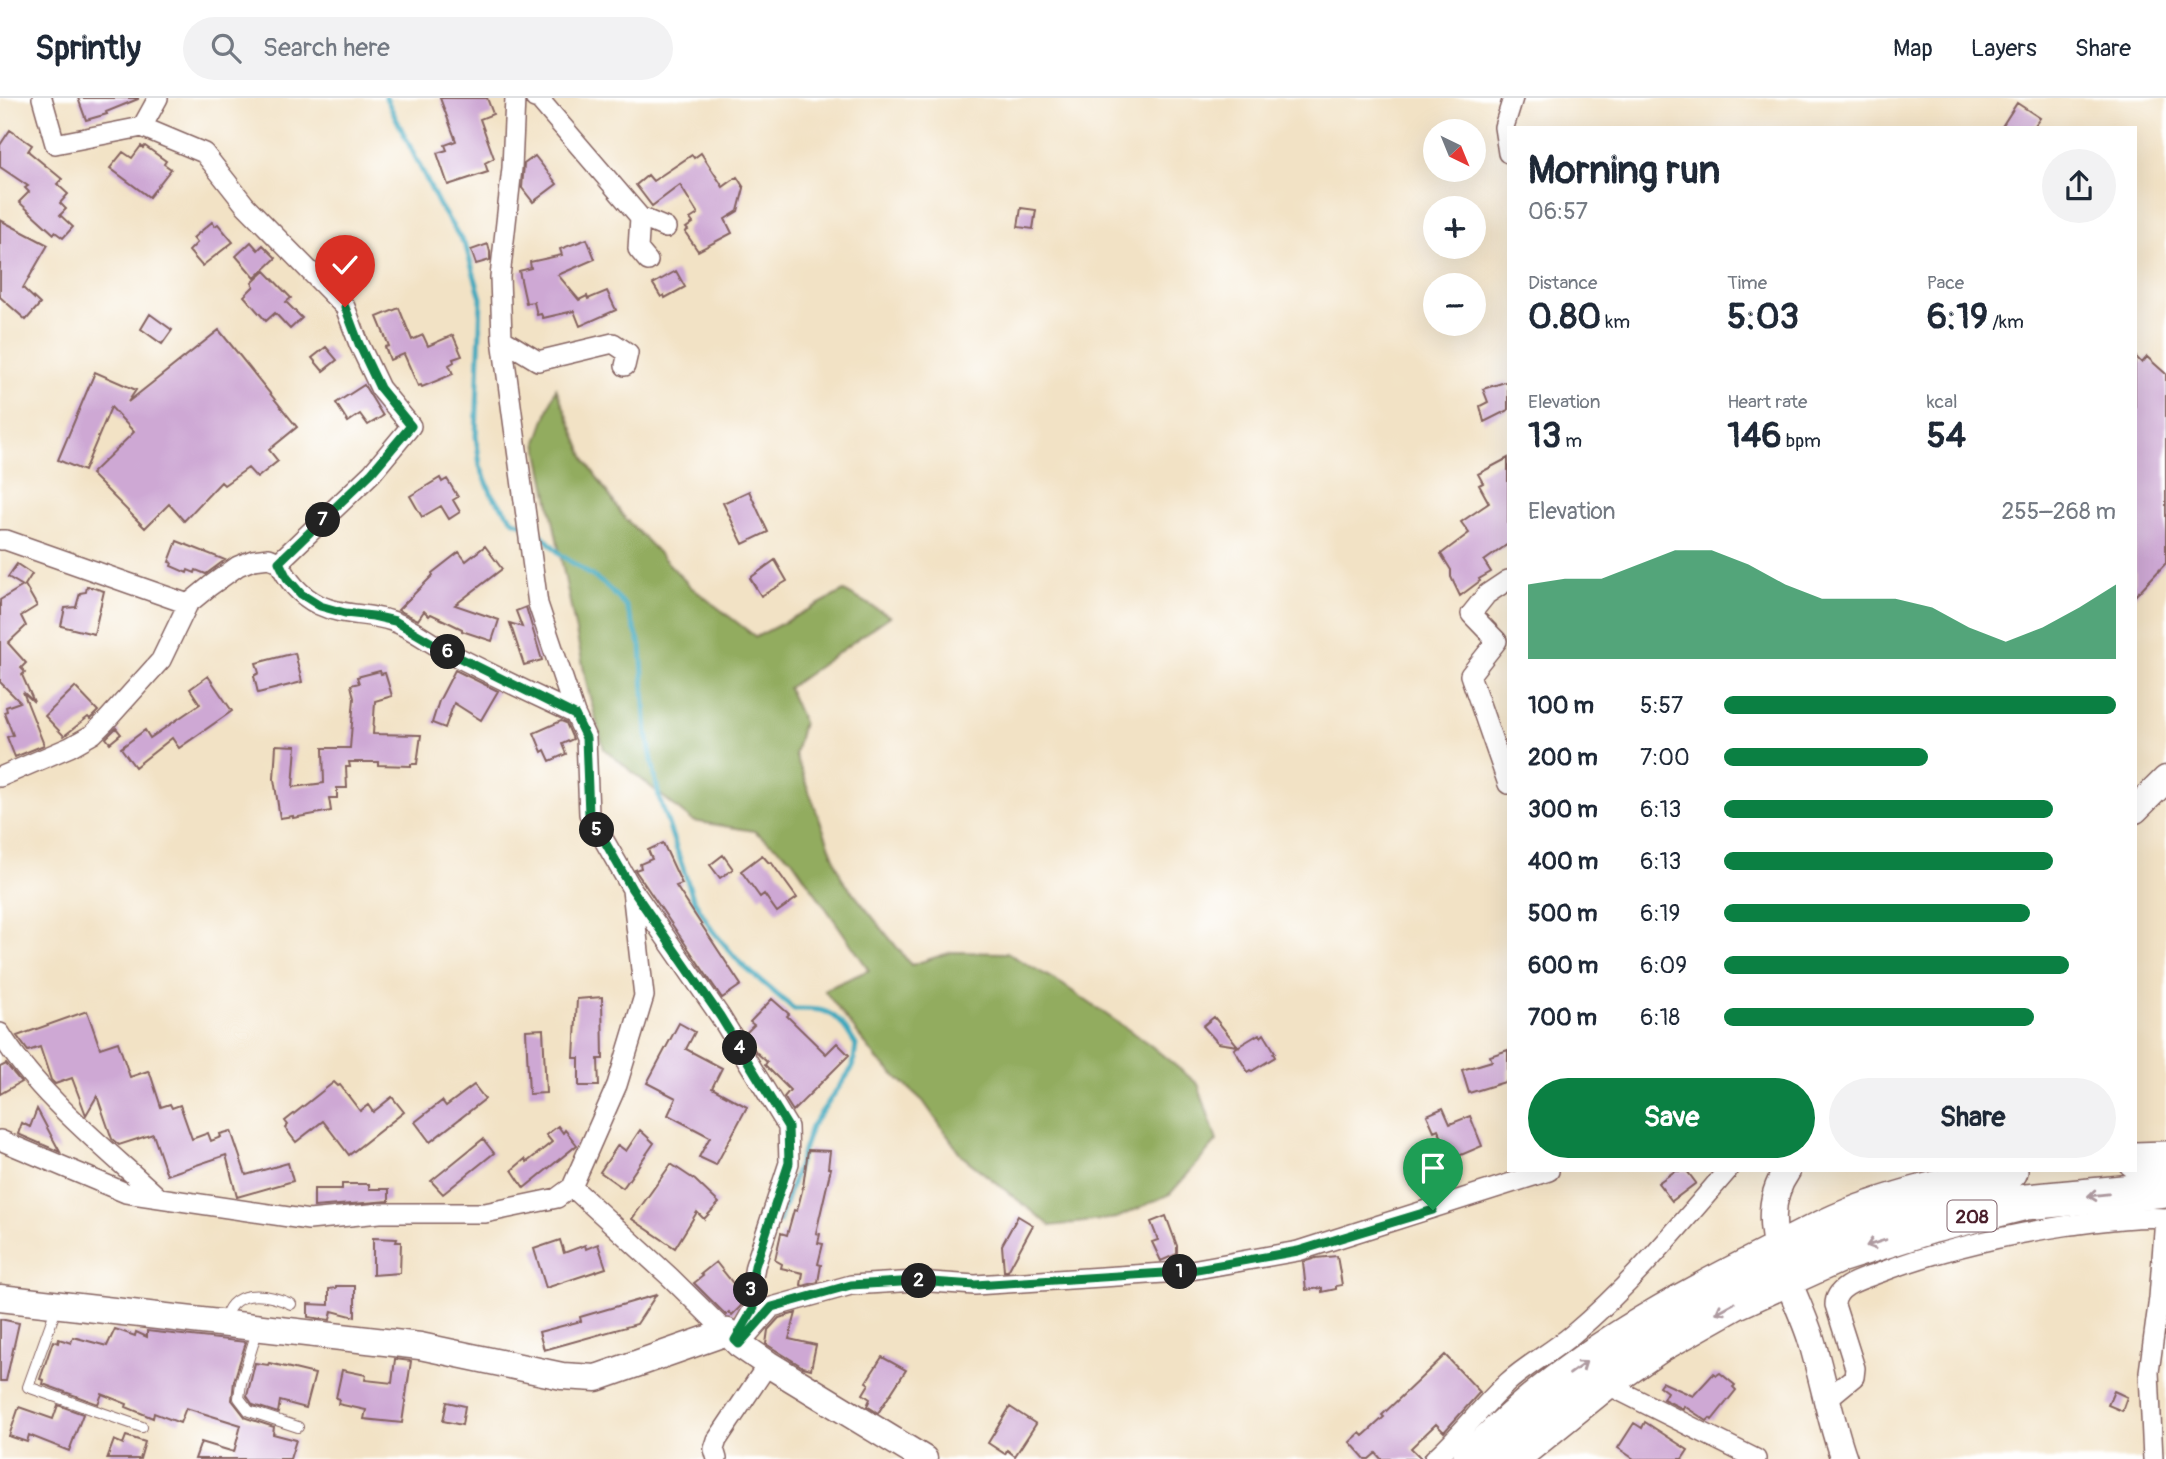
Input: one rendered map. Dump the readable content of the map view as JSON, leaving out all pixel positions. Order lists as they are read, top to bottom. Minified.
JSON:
{"streets":{"highway":["208"]},"north":"bottom right","page":{"header":"Sprintly","search":"Search here","nav":["Map","Layers","Share"],"map_buttons":["+","−"],"heading":["Morning run","06:57"],"stats":[["Distance","0.80 km"],["Time","5:03"],["Pace","6:19 /km"],["Elevation","13 m"],["Heart rate","146 bpm"],["kcal","54"]],"chart":["Elevation","255–268 m"],"pins":["7","6","5","4","1","2","3"],"list":[{"name":"100 m","note":"5:57"},{"name":"200 m","note":"7:00"},{"name":"300 m","note":"6:13"},{"name":"400 m","note":"6:13"},{"name":"500 m","note":"6:19"},{"name":"600 m","note":"6:09"},{"name":"700 m","note":"6:18"}],"buttons":["Save","Share"]}}
